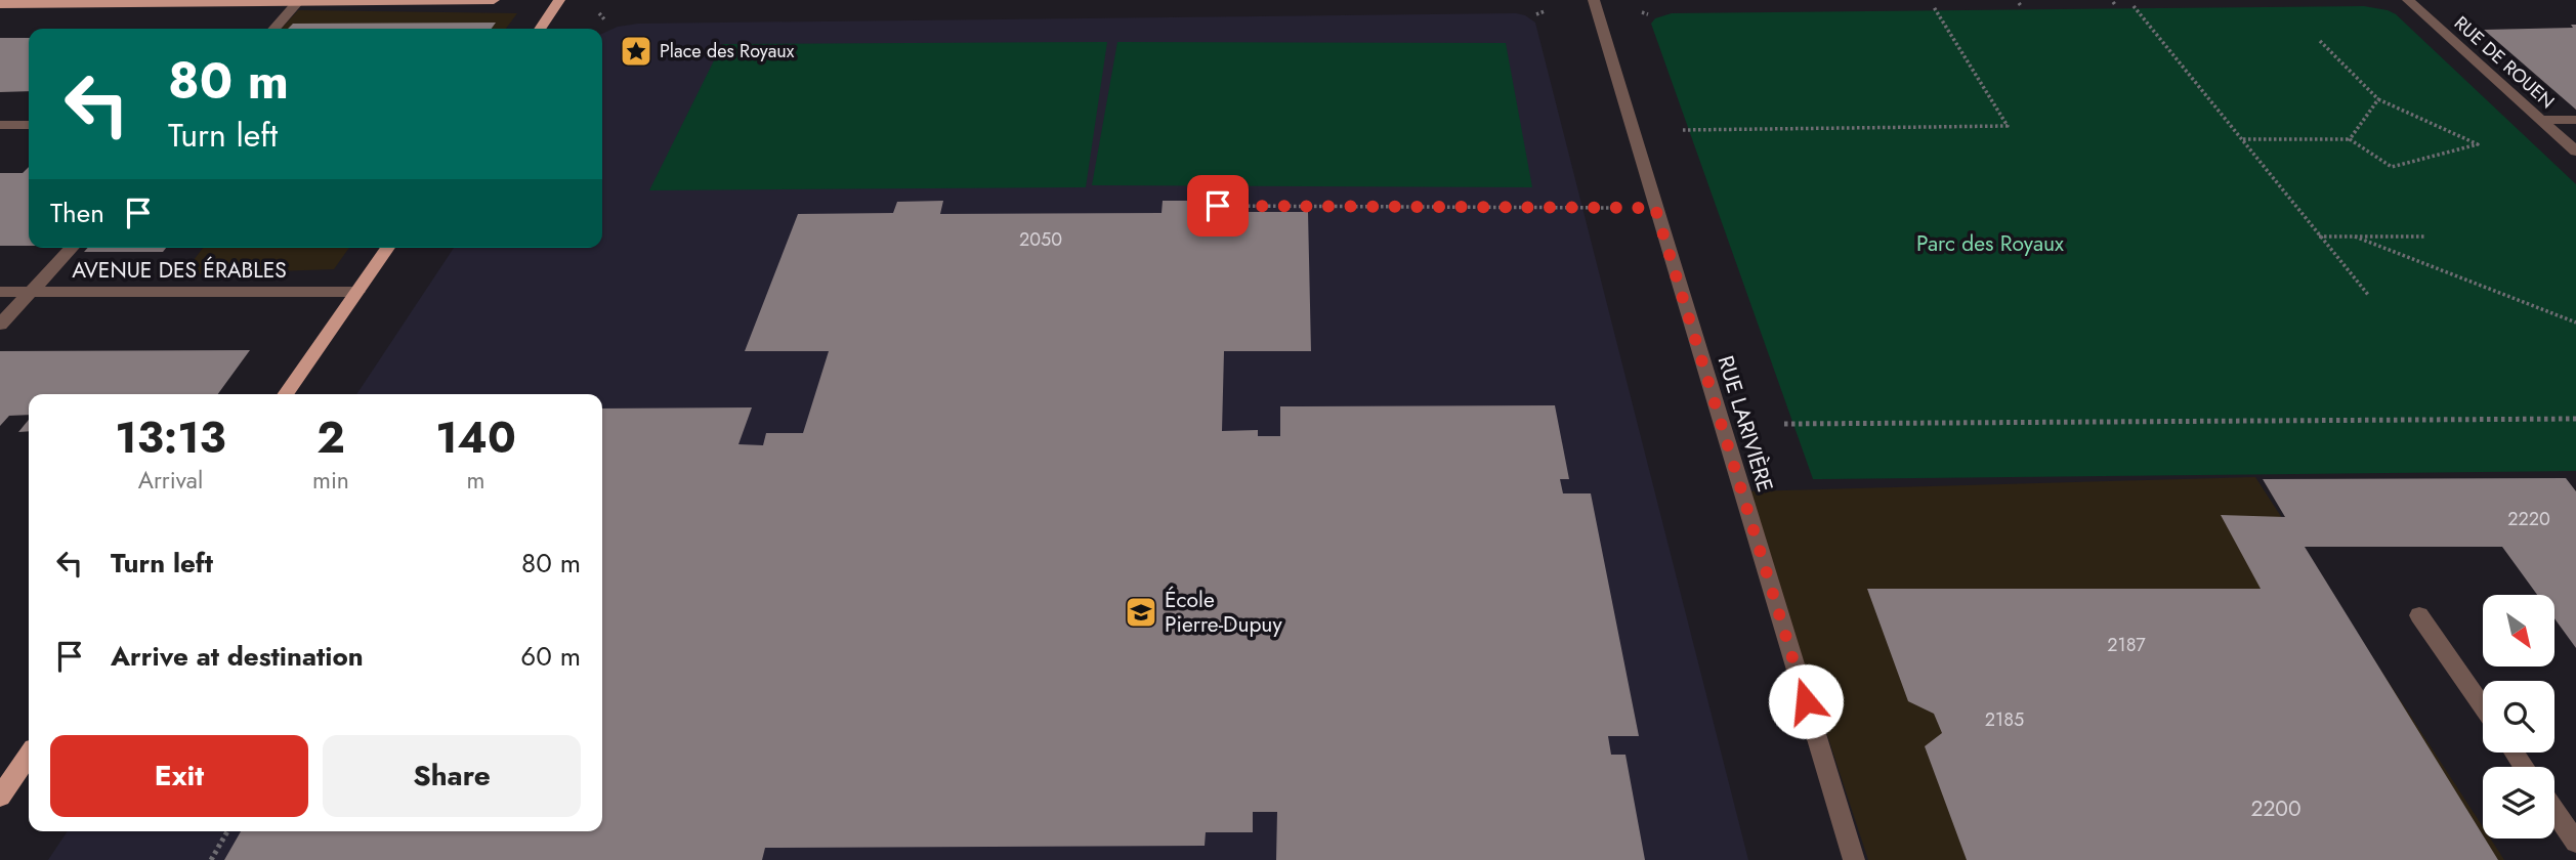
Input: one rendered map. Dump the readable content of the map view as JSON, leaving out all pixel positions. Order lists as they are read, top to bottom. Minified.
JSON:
{"streets":{"street":["RUE DE ROUEN","AVENUE DES ÉRABLES","RUE LARIVIÈRE"]},"parks":["Parc des Royaux"],"places":{"place":["Place des Royaux"],"school or university":["École Pierre-Dupuy"]},"house_numbers":["2050","2220","2187","2185","2200"],"north":"bottom right","page":{"turn":["80 m","Turn left"],"then":"Then","eta":["13:13","Arrival","2","min","140","m"],"list":[{"name":"Turn left","value":"80 m"},{"name":"Arrive at destination","value":"60 m"}],"buttons":["Exit","Share"]}}
